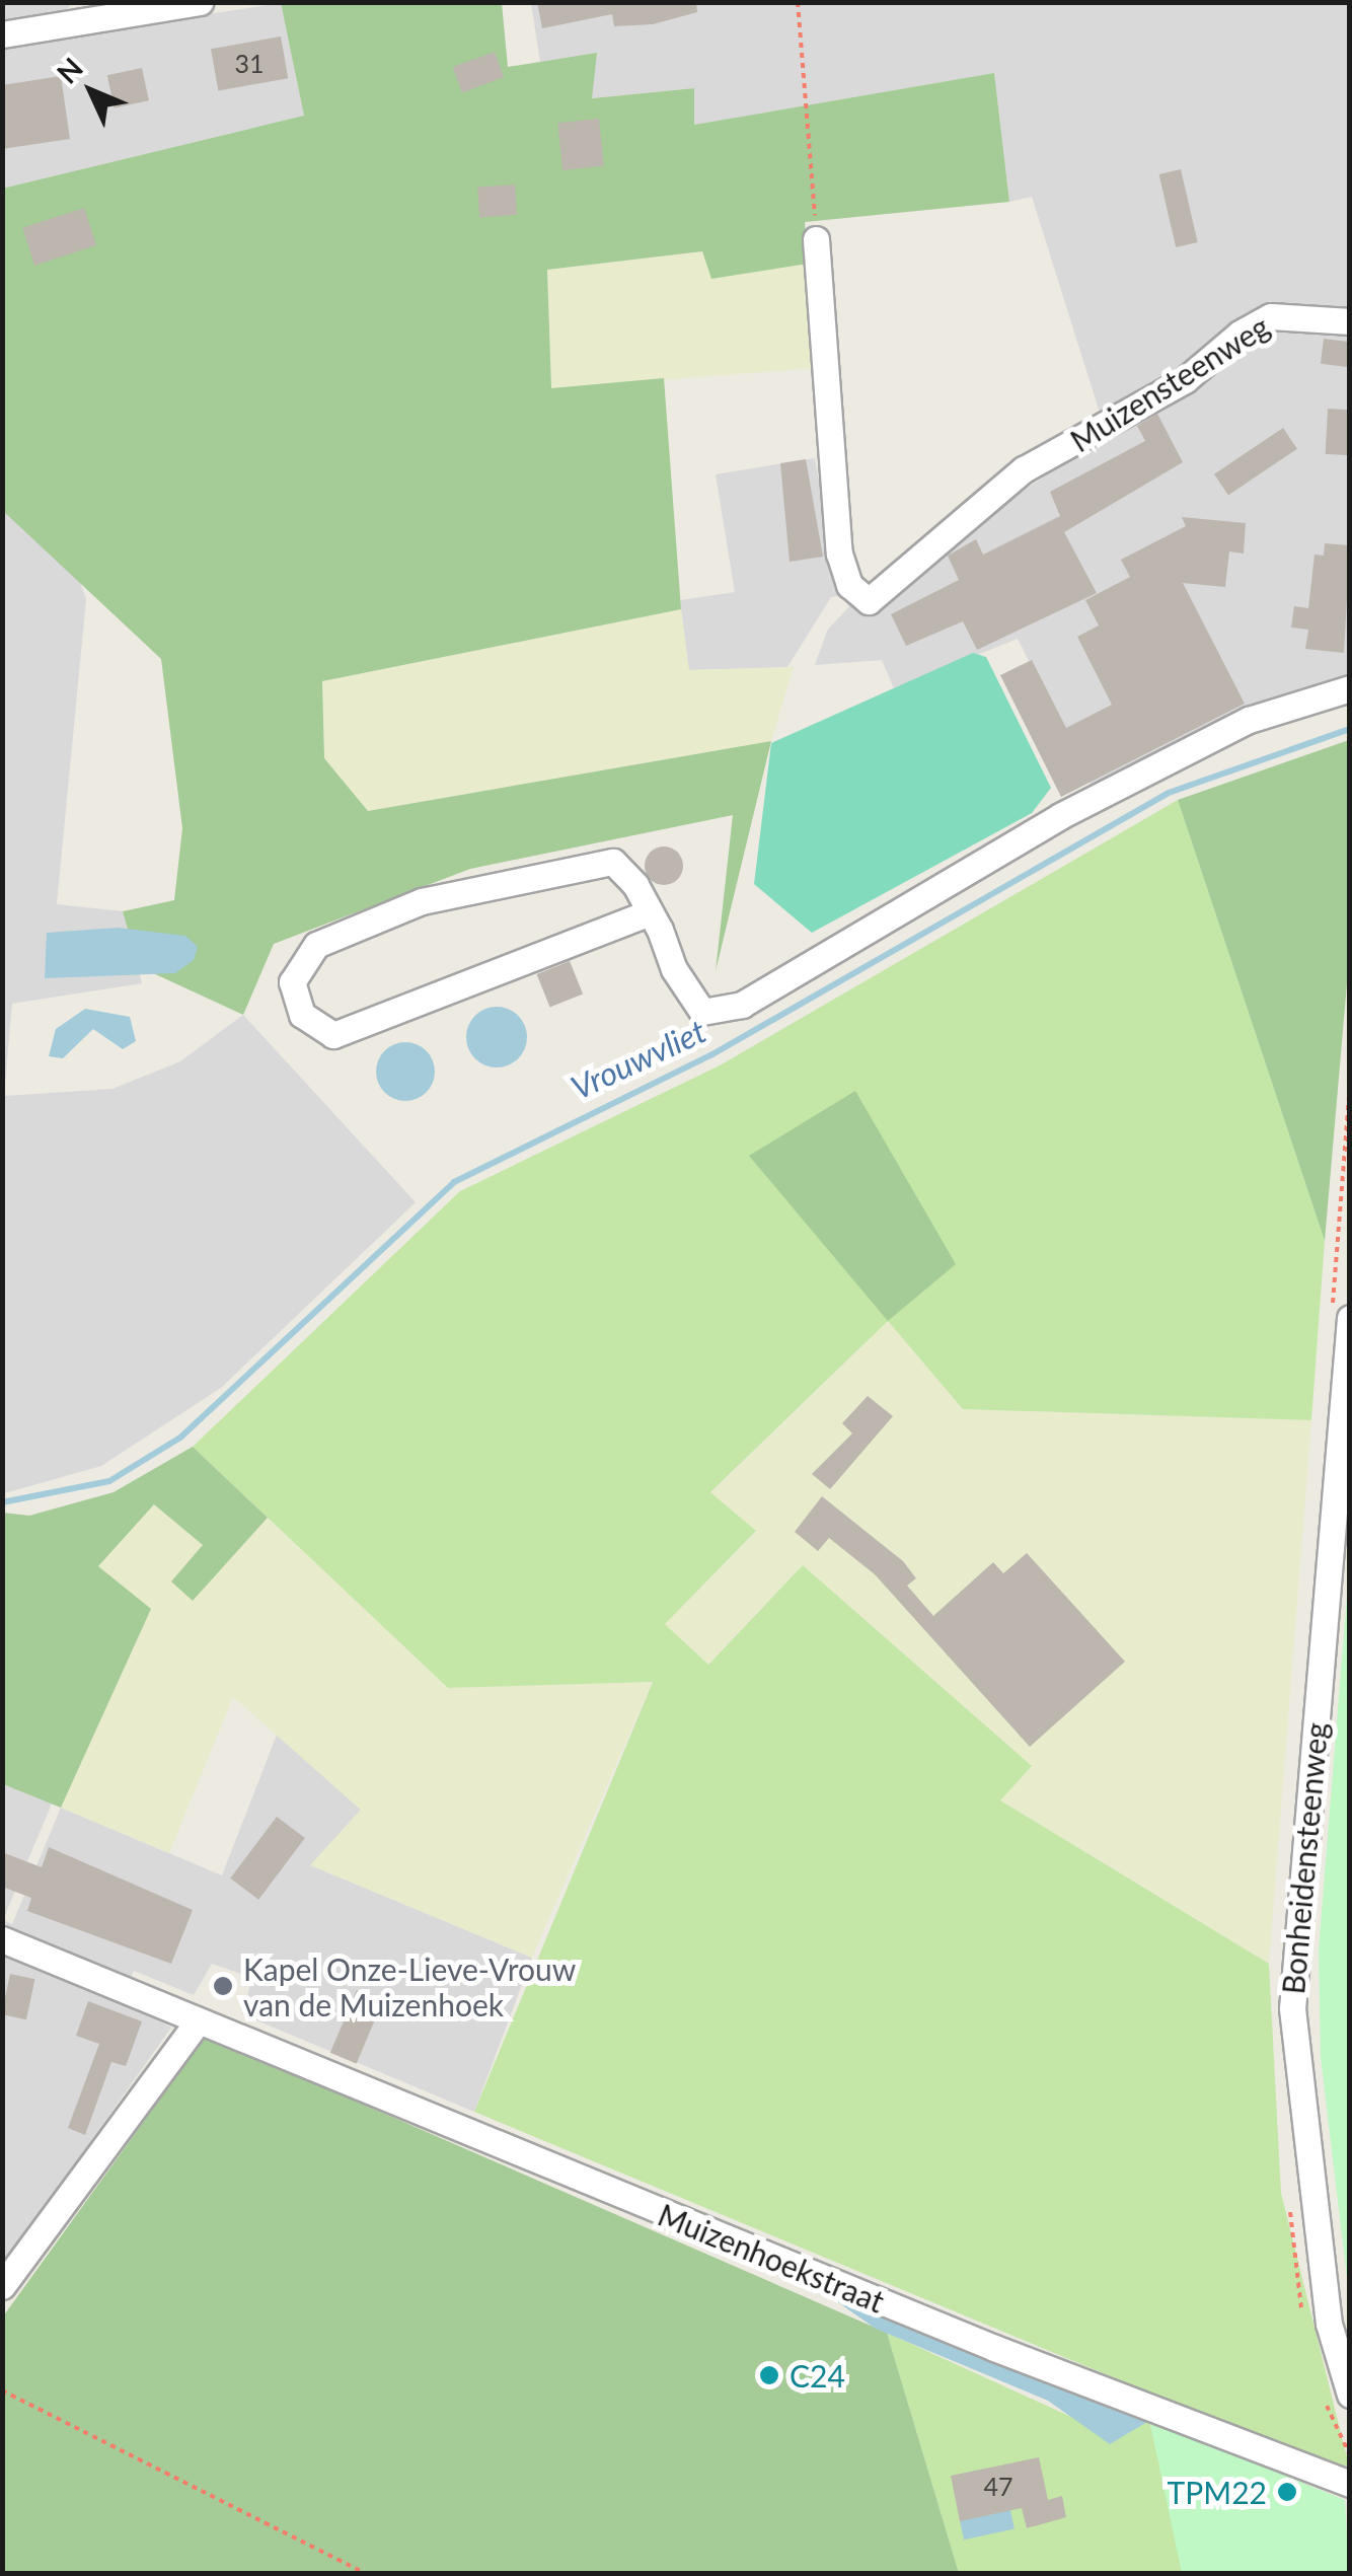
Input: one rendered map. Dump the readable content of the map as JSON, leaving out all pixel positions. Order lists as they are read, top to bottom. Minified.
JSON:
{"streets":{"street":["Muizensteenweg","Bonheidensteenweg","Muizenhoekstraat"]},"water":["Vrouwvliet"],"places":["Kapel Onze-Lieve-Vrouw van de Muizenhoek","C24","TPM22"],"house_numbers":["31","47"],"north":"top left"}
